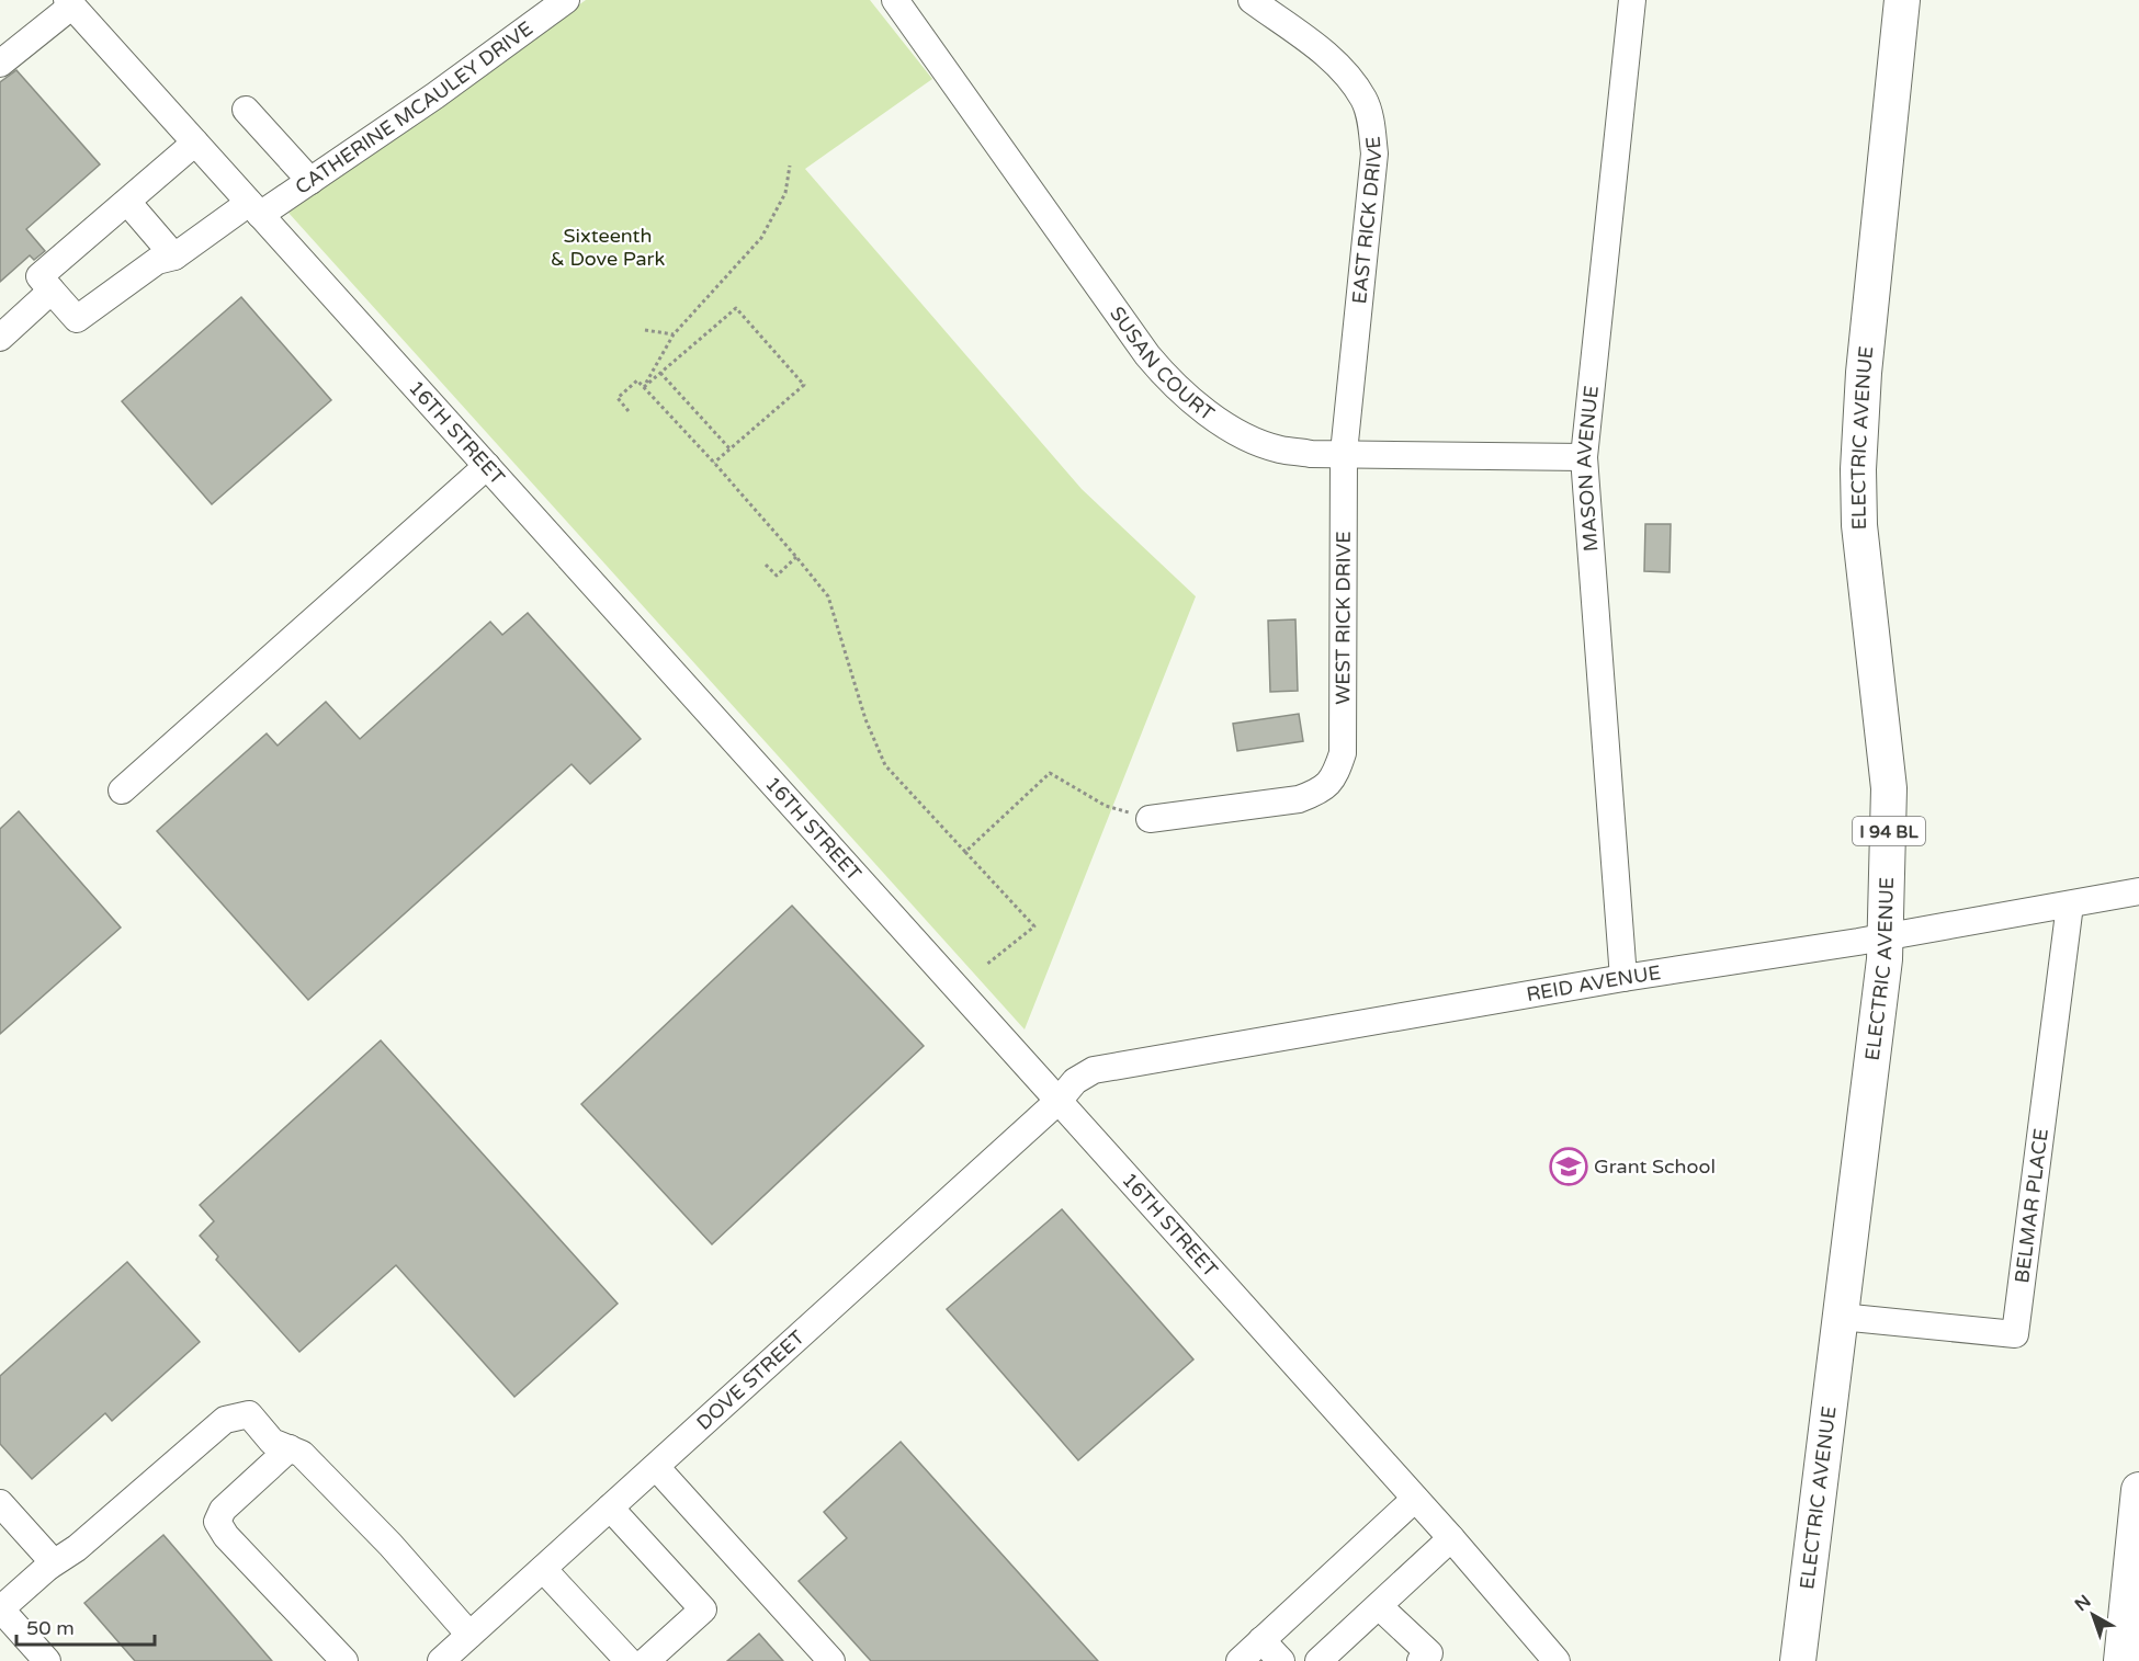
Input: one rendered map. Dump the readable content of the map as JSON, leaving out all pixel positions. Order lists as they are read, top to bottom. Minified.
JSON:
{"streets":{"main road":["ELECTRIC AVENUE","I 94 BL"],"street":["CATHERINE MCAULEY DRIVE","EAST RICK DRIVE","SUSAN COURT","16TH STREET","MASON AVENUE","WEST RICK DRIVE","REID AVENUE","BELMAR PLACE","DOVE STREET"]},"crossings":[["CATHERINE MCAULEY DRIVE","16TH STREET"],["EAST RICK DRIVE","SUSAN COURT"],["EAST RICK DRIVE","WEST RICK DRIVE"],["SUSAN COURT","MASON AVENUE"],["SUSAN COURT","WEST RICK DRIVE"],["16TH STREET","REID AVENUE"],["16TH STREET","DOVE STREET"],["ELECTRIC AVENUE","REID AVENUE"],["ELECTRIC AVENUE","BELMAR PLACE"],["MASON AVENUE","REID AVENUE"],["REID AVENUE","BELMAR PLACE"],["REID AVENUE","DOVE STREET"]],"parks":["Sixteenth & Dove Park"],"places":{"school or university":["Grant School"]},"scale_bar":"50 m","north":"top left"}
